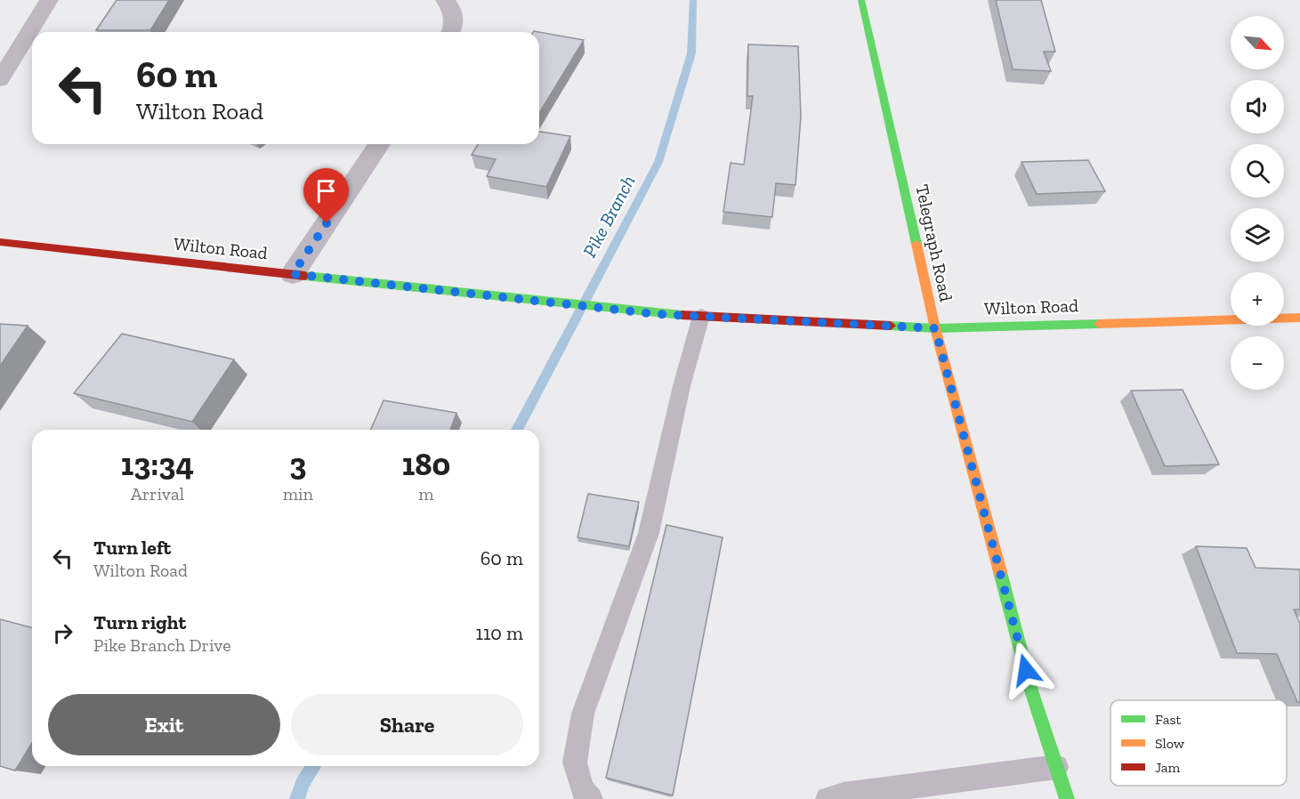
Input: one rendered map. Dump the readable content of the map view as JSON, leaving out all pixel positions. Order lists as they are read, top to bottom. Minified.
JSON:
{"streets":{"street":["Telegraph Road","Wilton Road"]},"crossings":[["Telegraph Road","Wilton Road"]],"water":["Pike Branch"],"legend":["Fast","Slow","Jam"],"north":"bottom right","page":{"map_buttons":["+","−"],"turn":["60 m","Wilton Road"],"eta":["13:34","Arrival","3","min","180","m"],"list":[{"name":"Turn left","note":"Wilton Road","value":"60 m"},{"name":"Turn right","note":"Pike Branch Drive","value":"110 m"}],"buttons":["Exit","Share"]}}
